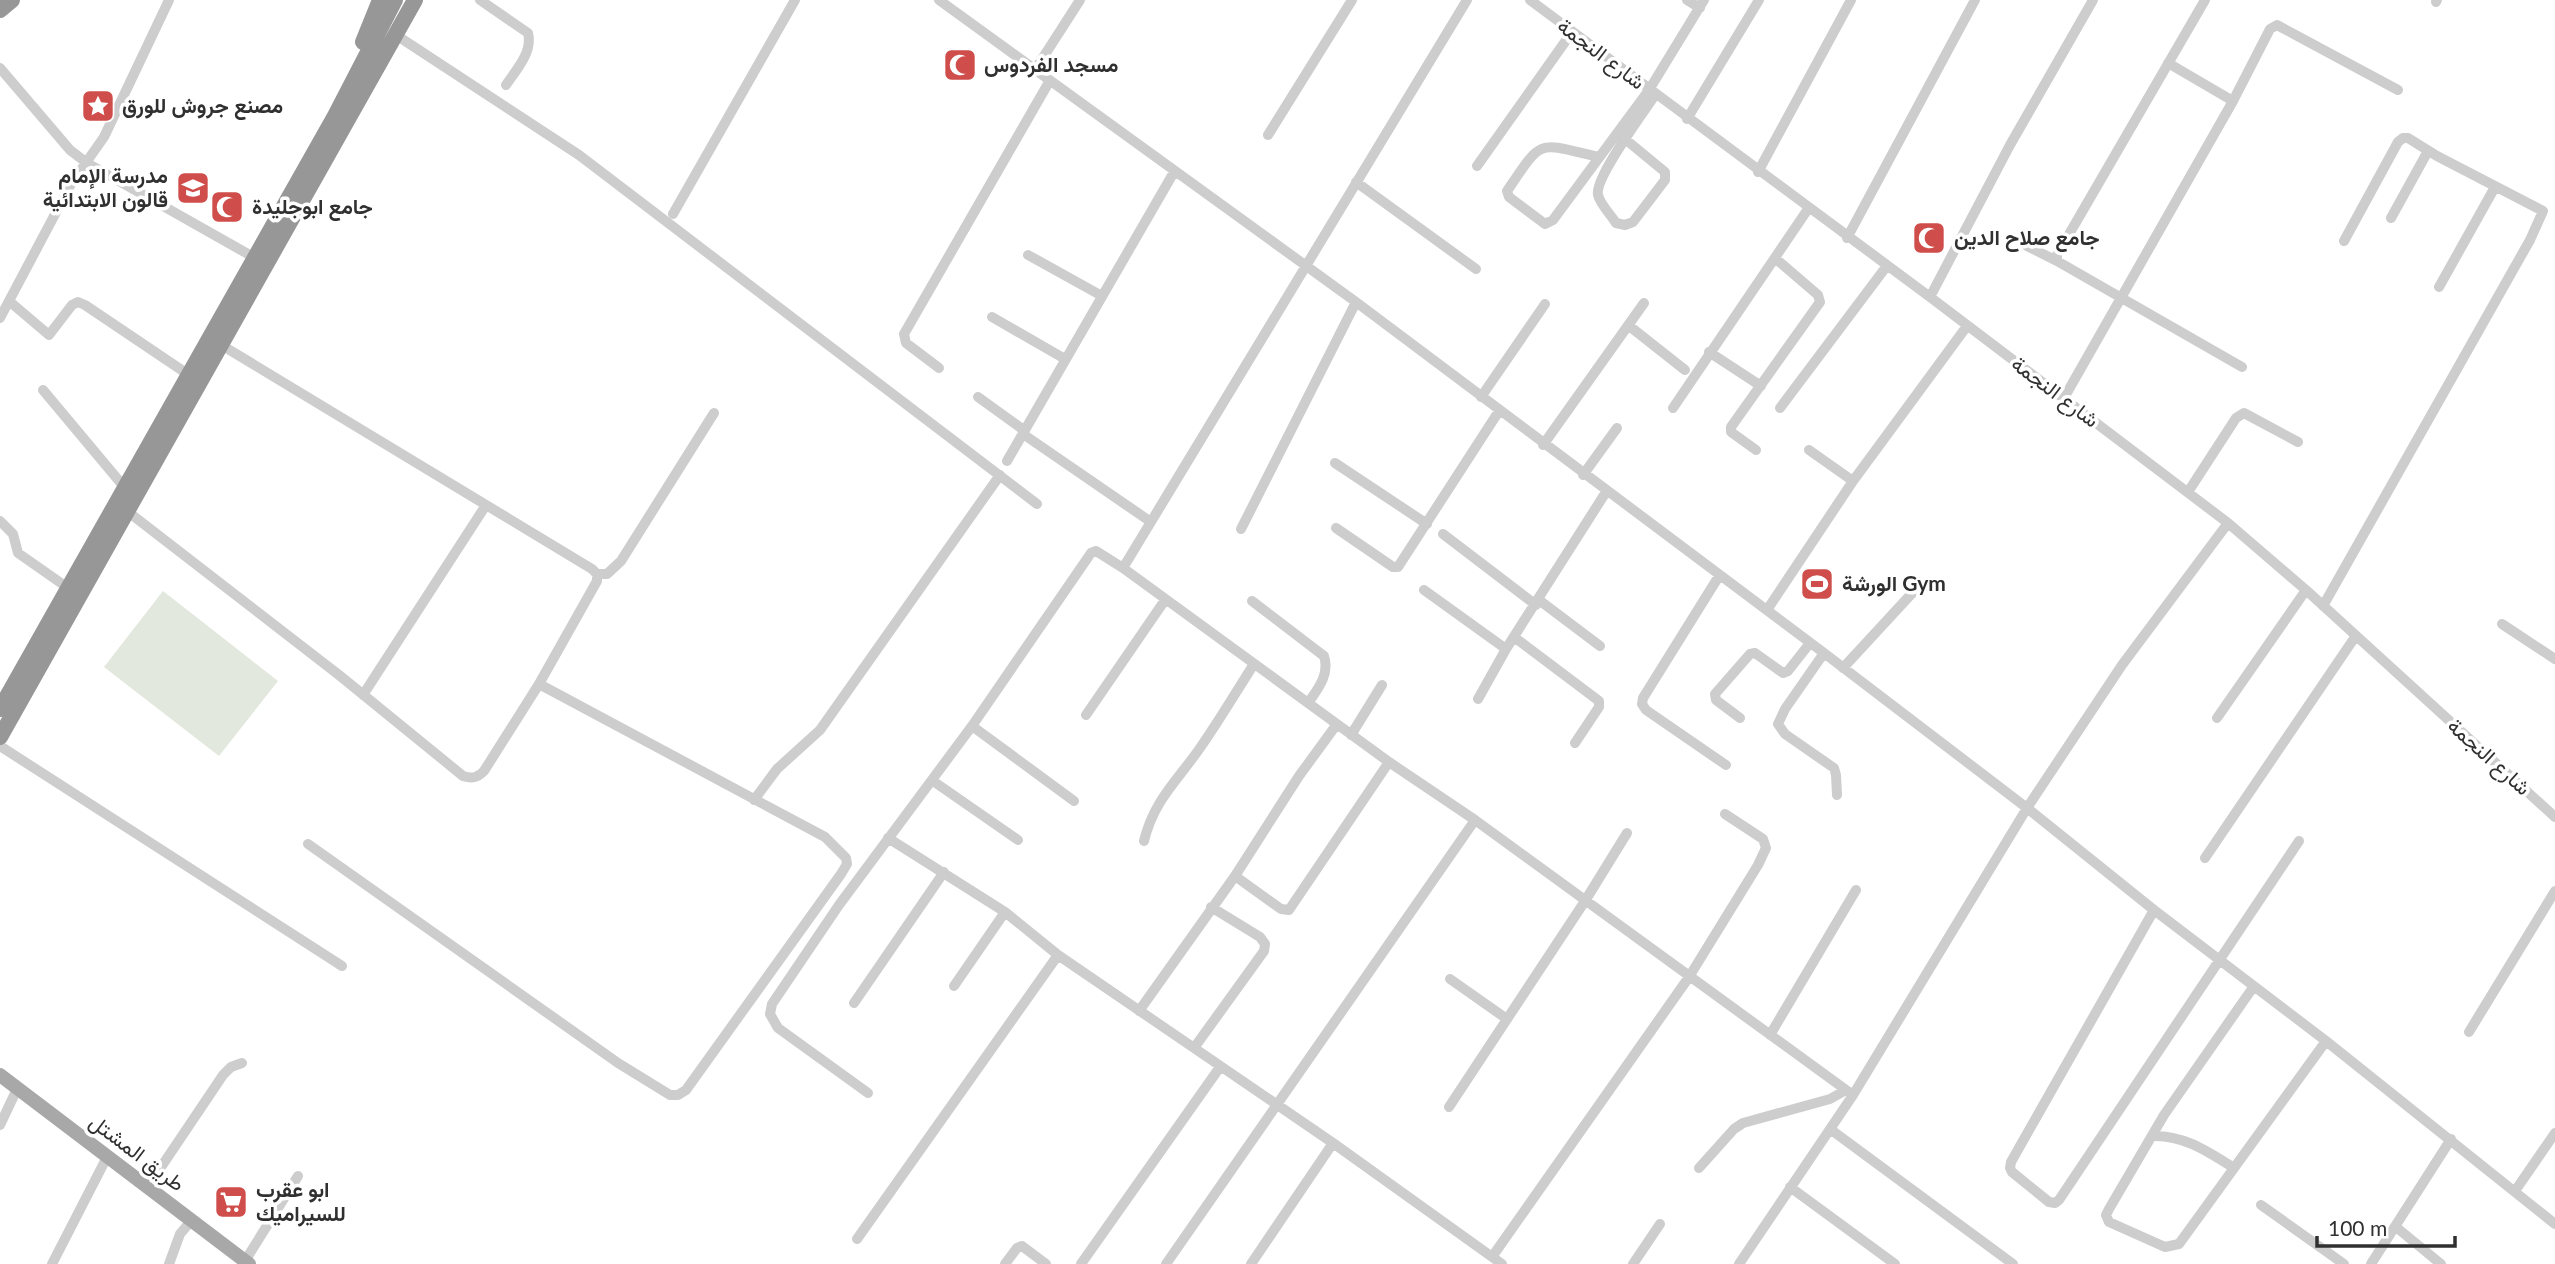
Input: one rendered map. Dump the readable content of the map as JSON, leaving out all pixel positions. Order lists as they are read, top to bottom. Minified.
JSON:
{"streets":{"main road":["طريق المشتل"],"street":["شارع النجمة"]},"places":{"mosque":["مسجد الفردوس","جامع ابوجليدة","جامع صلاح الدين"],"place":["مصنع جروش للورق"],"school or university":["مدرسة الإمام قالون الابتدائية"],"sports":["الورشة Gym"],"supermarket":["ابو عقرب للسيراميك"]},"scale_bar":"100 m"}
